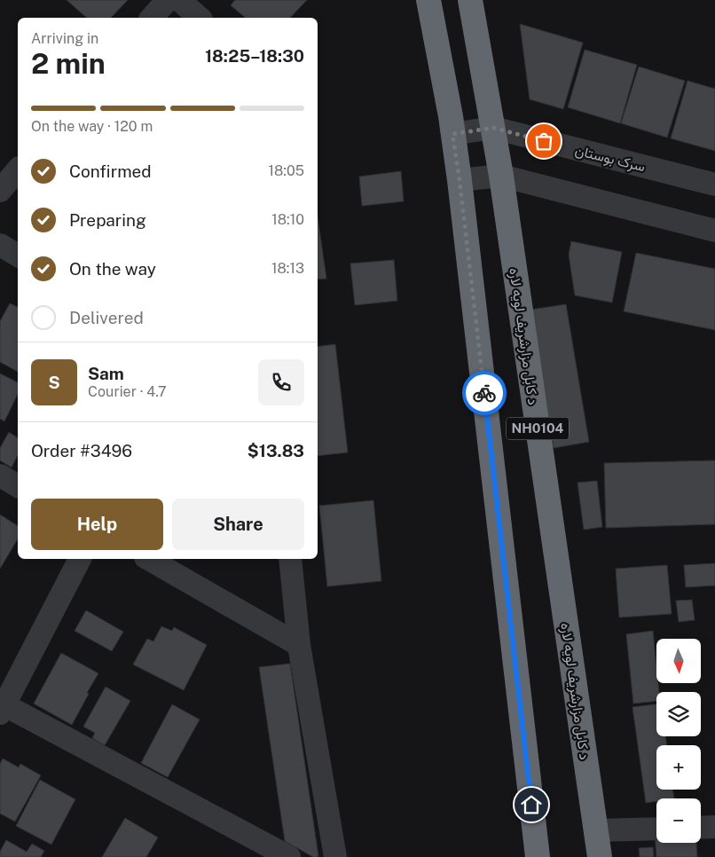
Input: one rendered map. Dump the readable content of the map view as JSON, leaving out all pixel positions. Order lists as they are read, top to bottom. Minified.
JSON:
{"streets":{"highway":["د کابل مزارشریف لویه لاره","NH0104"],"street":["سرک بوستان"]},"crossings":[["سرک بوستان","د کابل مزارشریف لویه لاره"],["سرک بوستان","NH0104"]],"north":"bottom","page":{"heading":["2 min","Arriving in","18:25–18:30"],"panel":["Sam","Courier · 4.7","Order #3496","$13.83"],"bar":"On the way · 120 m","list":[["Confirmed","18:05"],["Preparing","18:10"],["On the way","18:13"],"Delivered"],"round":"S","buttons":["Help","Share"],"map_buttons":["+","−"]}}
